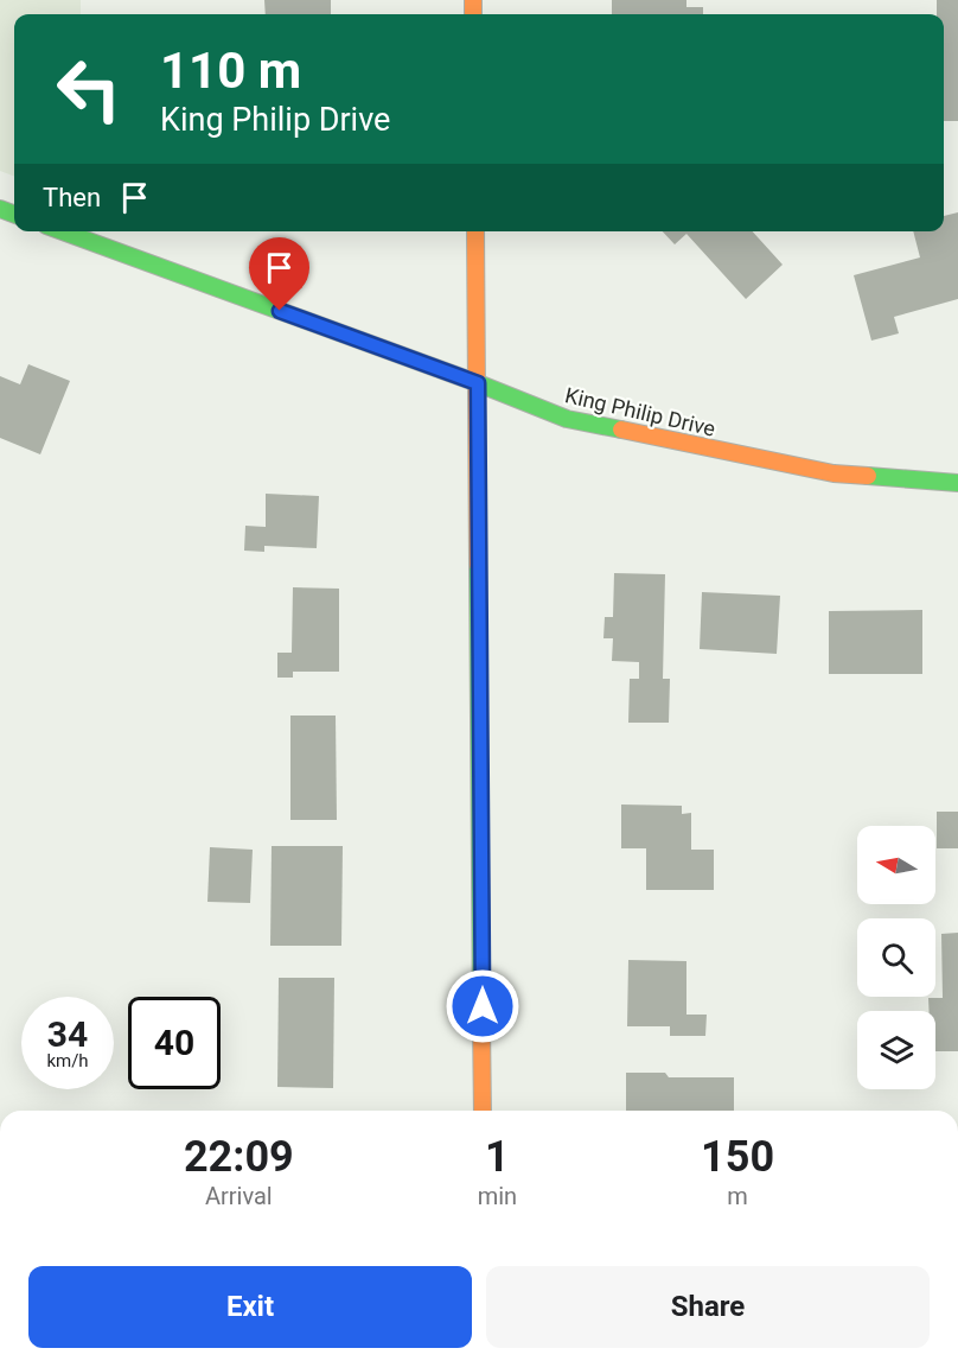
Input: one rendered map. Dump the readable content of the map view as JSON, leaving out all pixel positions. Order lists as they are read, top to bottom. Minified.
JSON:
{"streets":{"street":["King Philip Drive"]},"north":"left","page":{"turn":["110 m","King Philip Drive"],"then":"Then","speed":"34 km/h","limit":"40","eta":["22:09","Arrival","1","min","150","m"],"buttons":["Exit","Share"]}}
